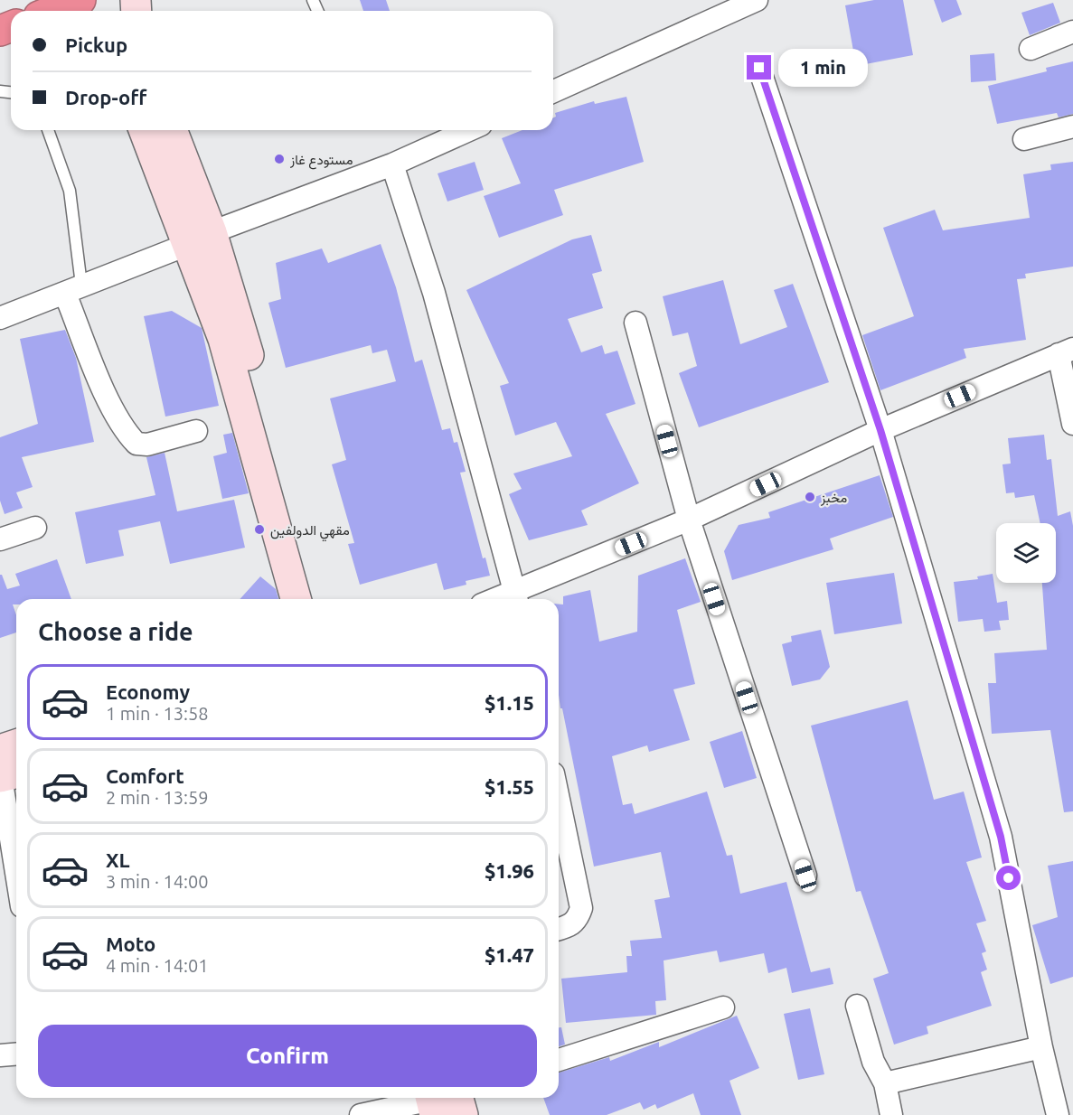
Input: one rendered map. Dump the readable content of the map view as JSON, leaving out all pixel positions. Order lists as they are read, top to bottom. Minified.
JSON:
{"places":["مستودع غاز","مخبز","مقهي الدولفين"],"page":{"banner":["Pickup","Drop-off"],"bubble":"1 min","heading":"Choose a ride","list":[{"name":"Economy","note":"1 min · 13:58","value":"$1.15"},{"name":"Comfort","note":"2 min · 13:59","value":"$1.55"},{"name":"XL","note":"3 min · 14:00","value":"$1.96"},{"name":"Moto","note":"4 min · 14:01","value":"$1.47"}],"buttons":"Confirm"}}
